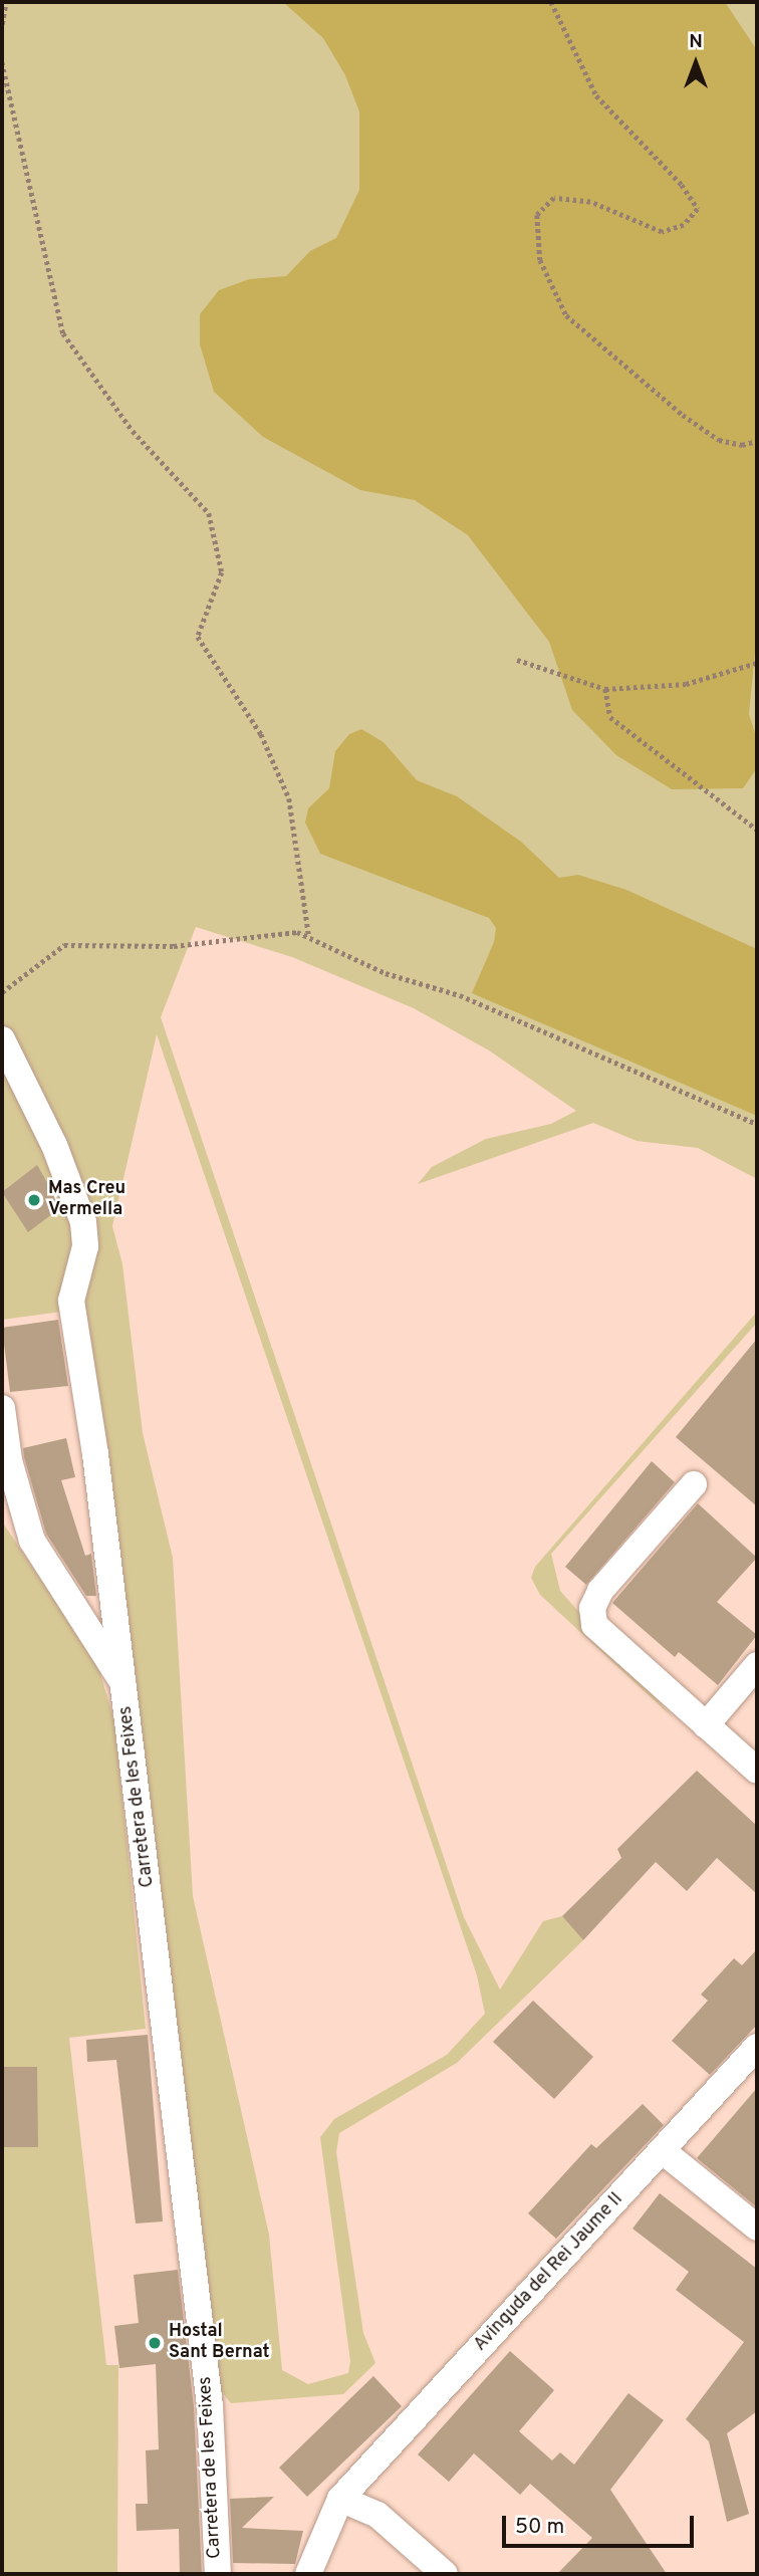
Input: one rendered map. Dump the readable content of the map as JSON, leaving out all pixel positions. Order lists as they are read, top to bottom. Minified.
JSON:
{"streets":{"street":["Carretera de les Feixes","Avinguda del Rei Jaume II"]},"places":["Mas Creu Vermella","Hostal Sant Bernat"],"scale_bar":"50 m","north":"top"}
